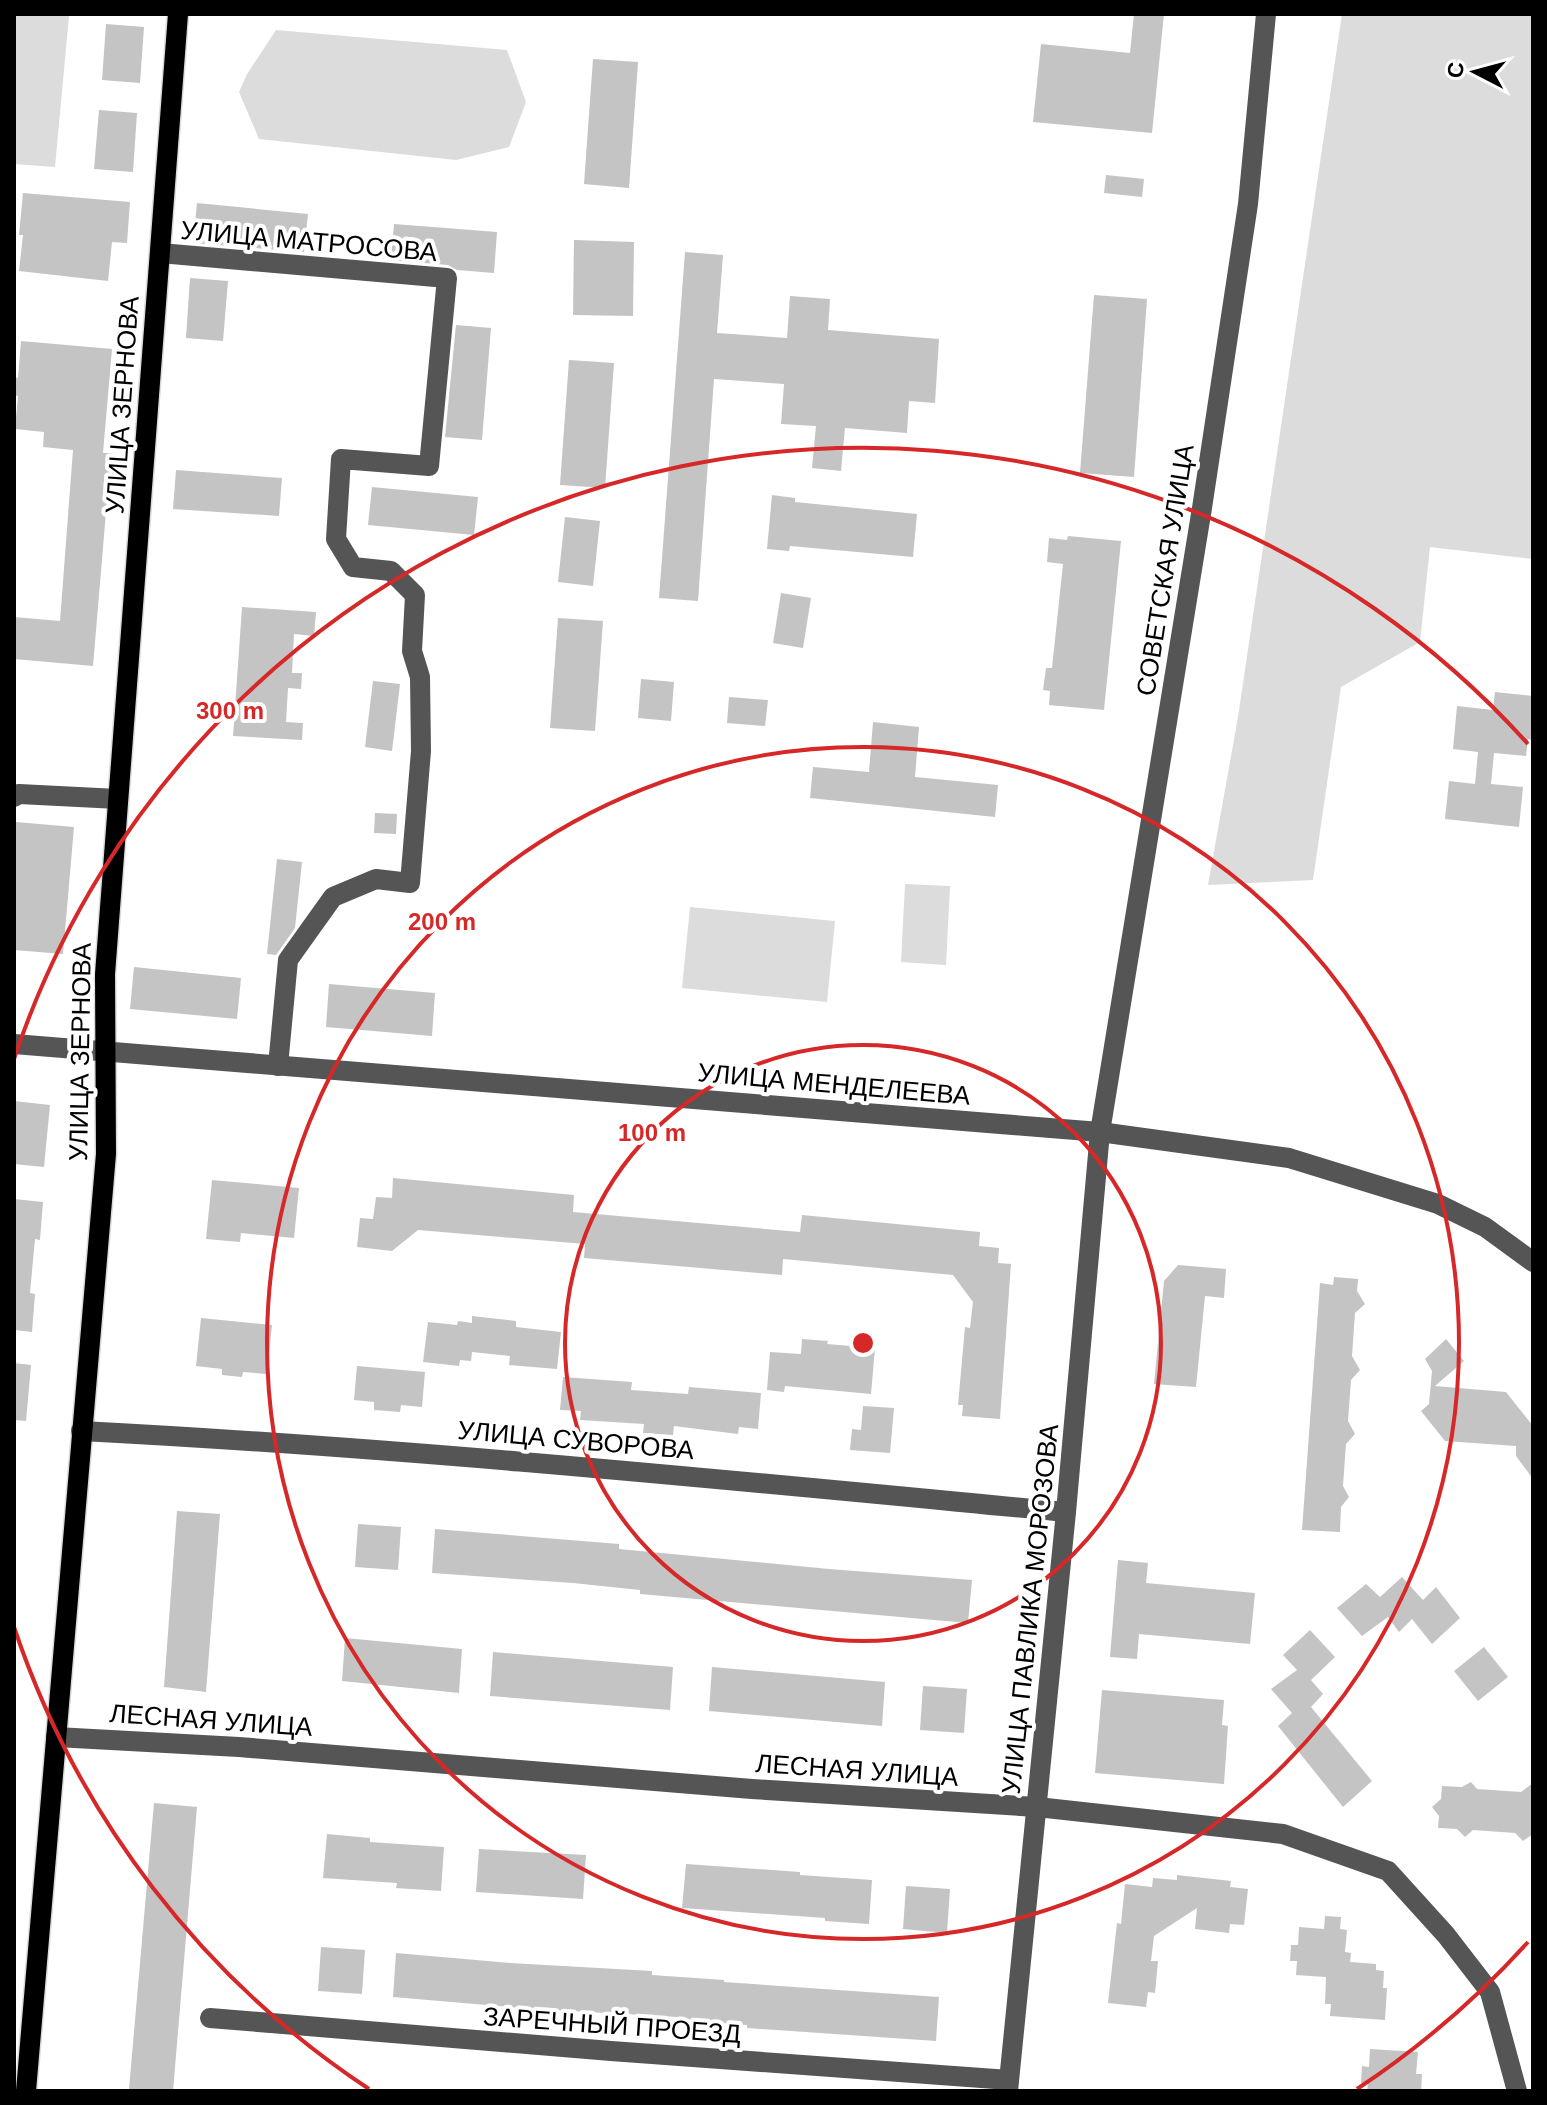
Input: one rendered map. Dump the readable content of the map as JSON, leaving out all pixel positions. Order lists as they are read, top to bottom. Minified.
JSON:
{"streets":{"main road":["УЛИЦА ЗЕРНОВА"],"street":["УЛИЦА МАТРОСОВА","СОВЕТСКАЯ УЛИЦА","УЛИЦА МЕНДЕЛЕЕВА","УЛИЦА СУВОРОВА","УЛИЦА ПАВЛИКА МОРОЗОВА","ЛЕСНАЯ УЛИЦА","ЗАРЕЧНЫЙ ПРОЕЗД"]},"crossings":[["УЛИЦА МАТРОСОВА","УЛИЦА ЗЕРНОВА"],["УЛИЦА МАТРОСОВА","УЛИЦА МЕНДЕЛЕЕВА"],["УЛИЦА ЗЕРНОВА","УЛИЦА МЕНДЕЛЕЕВА"],["УЛИЦА ЗЕРНОВА","УЛИЦА СУВОРОВА"],["УЛИЦА ЗЕРНОВА","ЛЕСНАЯ УЛИЦА"],["СОВЕТСКАЯ УЛИЦА","УЛИЦА МЕНДЕЛЕЕВА"],["СОВЕТСКАЯ УЛИЦА","УЛИЦА ПАВЛИКА МОРОЗОВА"],["УЛИЦА МЕНДЕЛЕЕВА","УЛИЦА ПАВЛИКА МОРОЗОВА"],["УЛИЦА СУВОРОВА","УЛИЦА ПАВЛИКА МОРОЗОВА"],["УЛИЦА ПАВЛИКА МОРОЗОВА","ЛЕСНАЯ УЛИЦА"],["УЛИЦА ПАВЛИКА МОРОЗОВА","ЗАРЕЧНЫЙ ПРОЕЗД"]],"north":"left","rings":["300 m","200 m","100 m"]}
